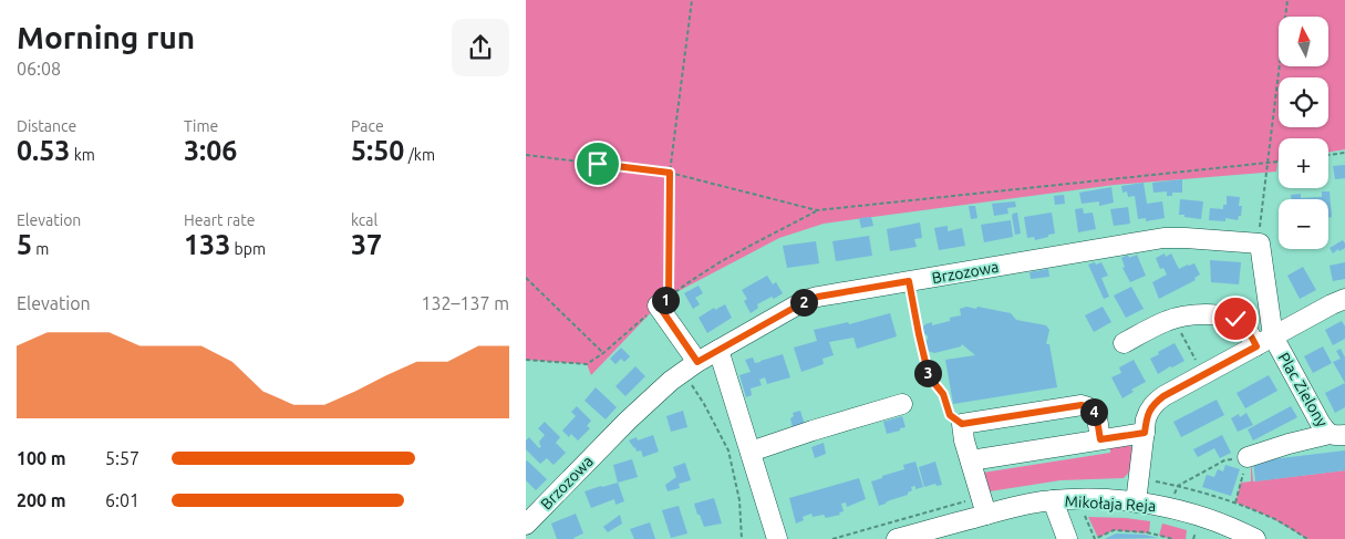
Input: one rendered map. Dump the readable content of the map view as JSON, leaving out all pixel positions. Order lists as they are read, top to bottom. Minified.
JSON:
{"streets":{"street":["Brzozowa","Plac Zielony","Mikołaja Reja"]},"crossings":[["Plac Zielony","Mikołaja Reja"]],"north":"top","page":{"heading":["Morning run","06:08"],"map_buttons":["+","−"],"stats":[["Distance","0.53 km"],["Time","3:06"],["Pace","5:50 /km"],["Elevation","5 m"],["Heart rate","133 bpm"],["kcal","37"]],"chart":["Elevation","132–137 m"],"pins":["1","2","3","4"],"list":[{"name":"100 m","note":"5:57"},{"name":"200 m","note":"6:01"}]}}
